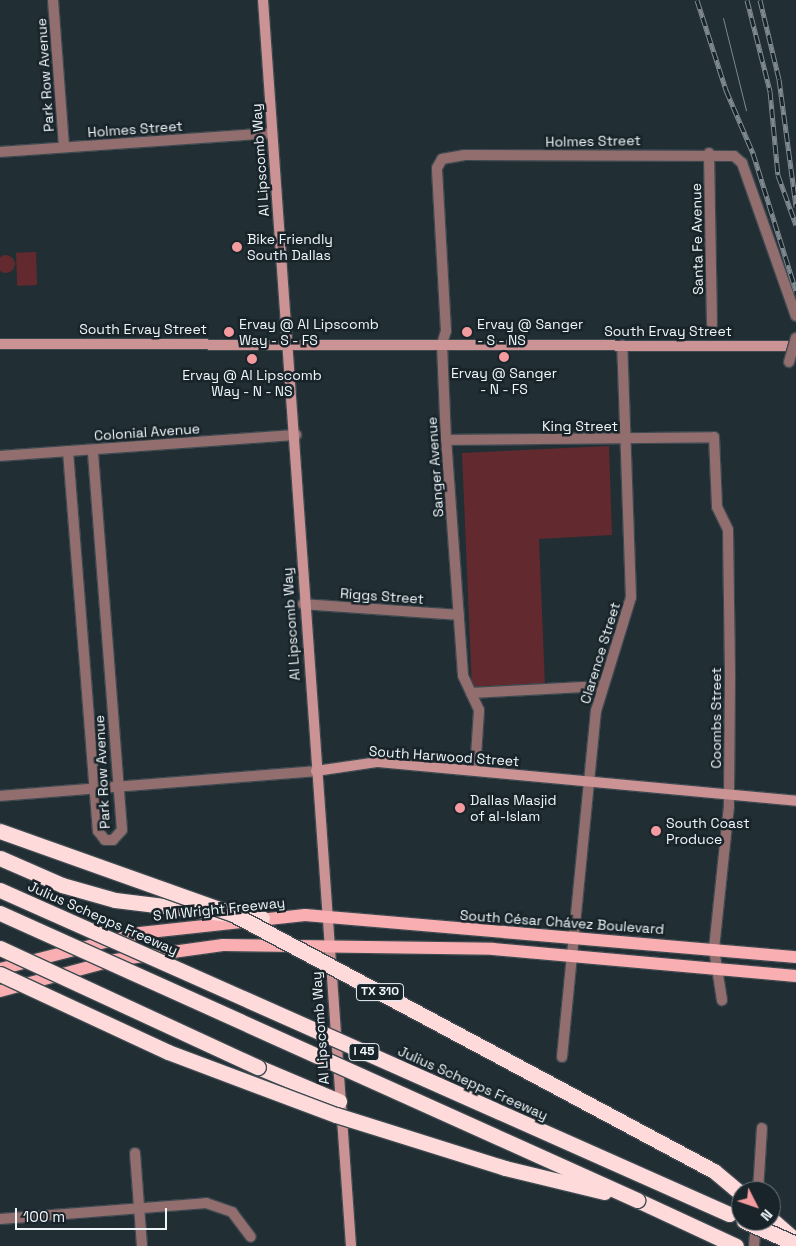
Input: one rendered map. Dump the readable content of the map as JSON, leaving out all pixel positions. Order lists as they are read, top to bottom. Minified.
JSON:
{"streets":{"highway":["Julius Schepps Freeway","TX 310","I 45"],"main road":["S M Wright Freeway","South César Chávez Boulevard"],"street":["Park Row Avenue","Holmes Street","Al Lipscomb Way","Santa Fe Avenue","South Ervay Street","King Street","Colonial Avenue","Sanger Avenue","Riggs Street","Clarence Street","Coombs Street","South Harwood Street"]},"crossings":[["Park Row Avenue","Holmes Street"],["Park Row Avenue","Colonial Avenue"],["Park Row Avenue","South Harwood Street"],["Holmes Street","Al Lipscomb Way"],["Holmes Street","Santa Fe Avenue"],["Holmes Street","Sanger Avenue"],["Al Lipscomb Way","South Ervay Street"],["Al Lipscomb Way","Colonial Avenue"],["Al Lipscomb Way","Riggs Street"],["Al Lipscomb Way","South Harwood Street"],["Al Lipscomb Way","S M Wright Freeway"],["Al Lipscomb Way","South César Chávez Boulevard"],["South Ervay Street","Sanger Avenue"],["South Ervay Street","Clarence Street"],["King Street","Sanger Avenue"],["King Street","Clarence Street"],["King Street","Coombs Street"],["Sanger Avenue","Riggs Street"],["Sanger Avenue","South Harwood Street"],["Clarence Street","South Harwood Street"],["Clarence Street","South César Chávez Boulevard"],["Coombs Street","South Harwood Street"],["Coombs Street","South César Chávez Boulevard"],["S M Wright Freeway","South César Chávez Boulevard"]],"places":["Bike Friendly South Dallas","Ervay @ Al Lipscomb Way - S - FS","Ervay @ Sanger - S - NS","Ervay @ Sanger - N - FS","Ervay @ Al Lipscomb Way - N - NS","Dallas Masjid of al-Islam","South Coast Produce"],"scale_bar":"100 m","north":"bottom right"}
